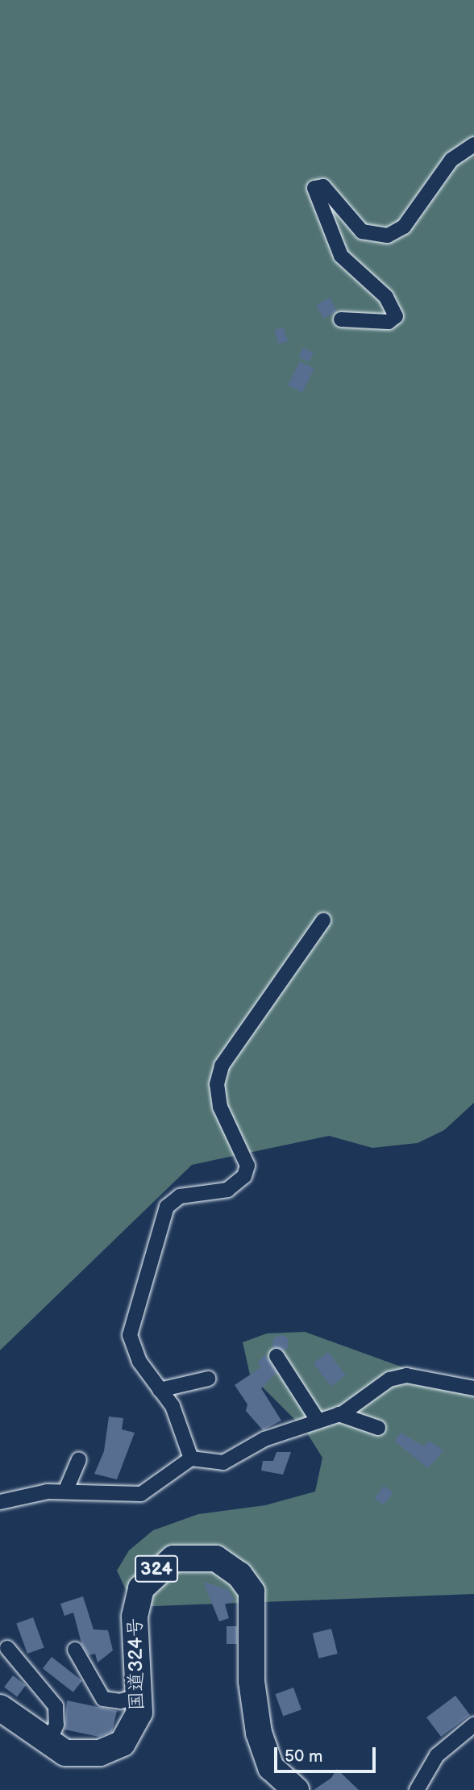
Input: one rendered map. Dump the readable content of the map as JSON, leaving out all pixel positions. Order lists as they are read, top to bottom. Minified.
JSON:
{"streets":{"highway":["324","国道324号"]},"scale_bar":"50 m"}
